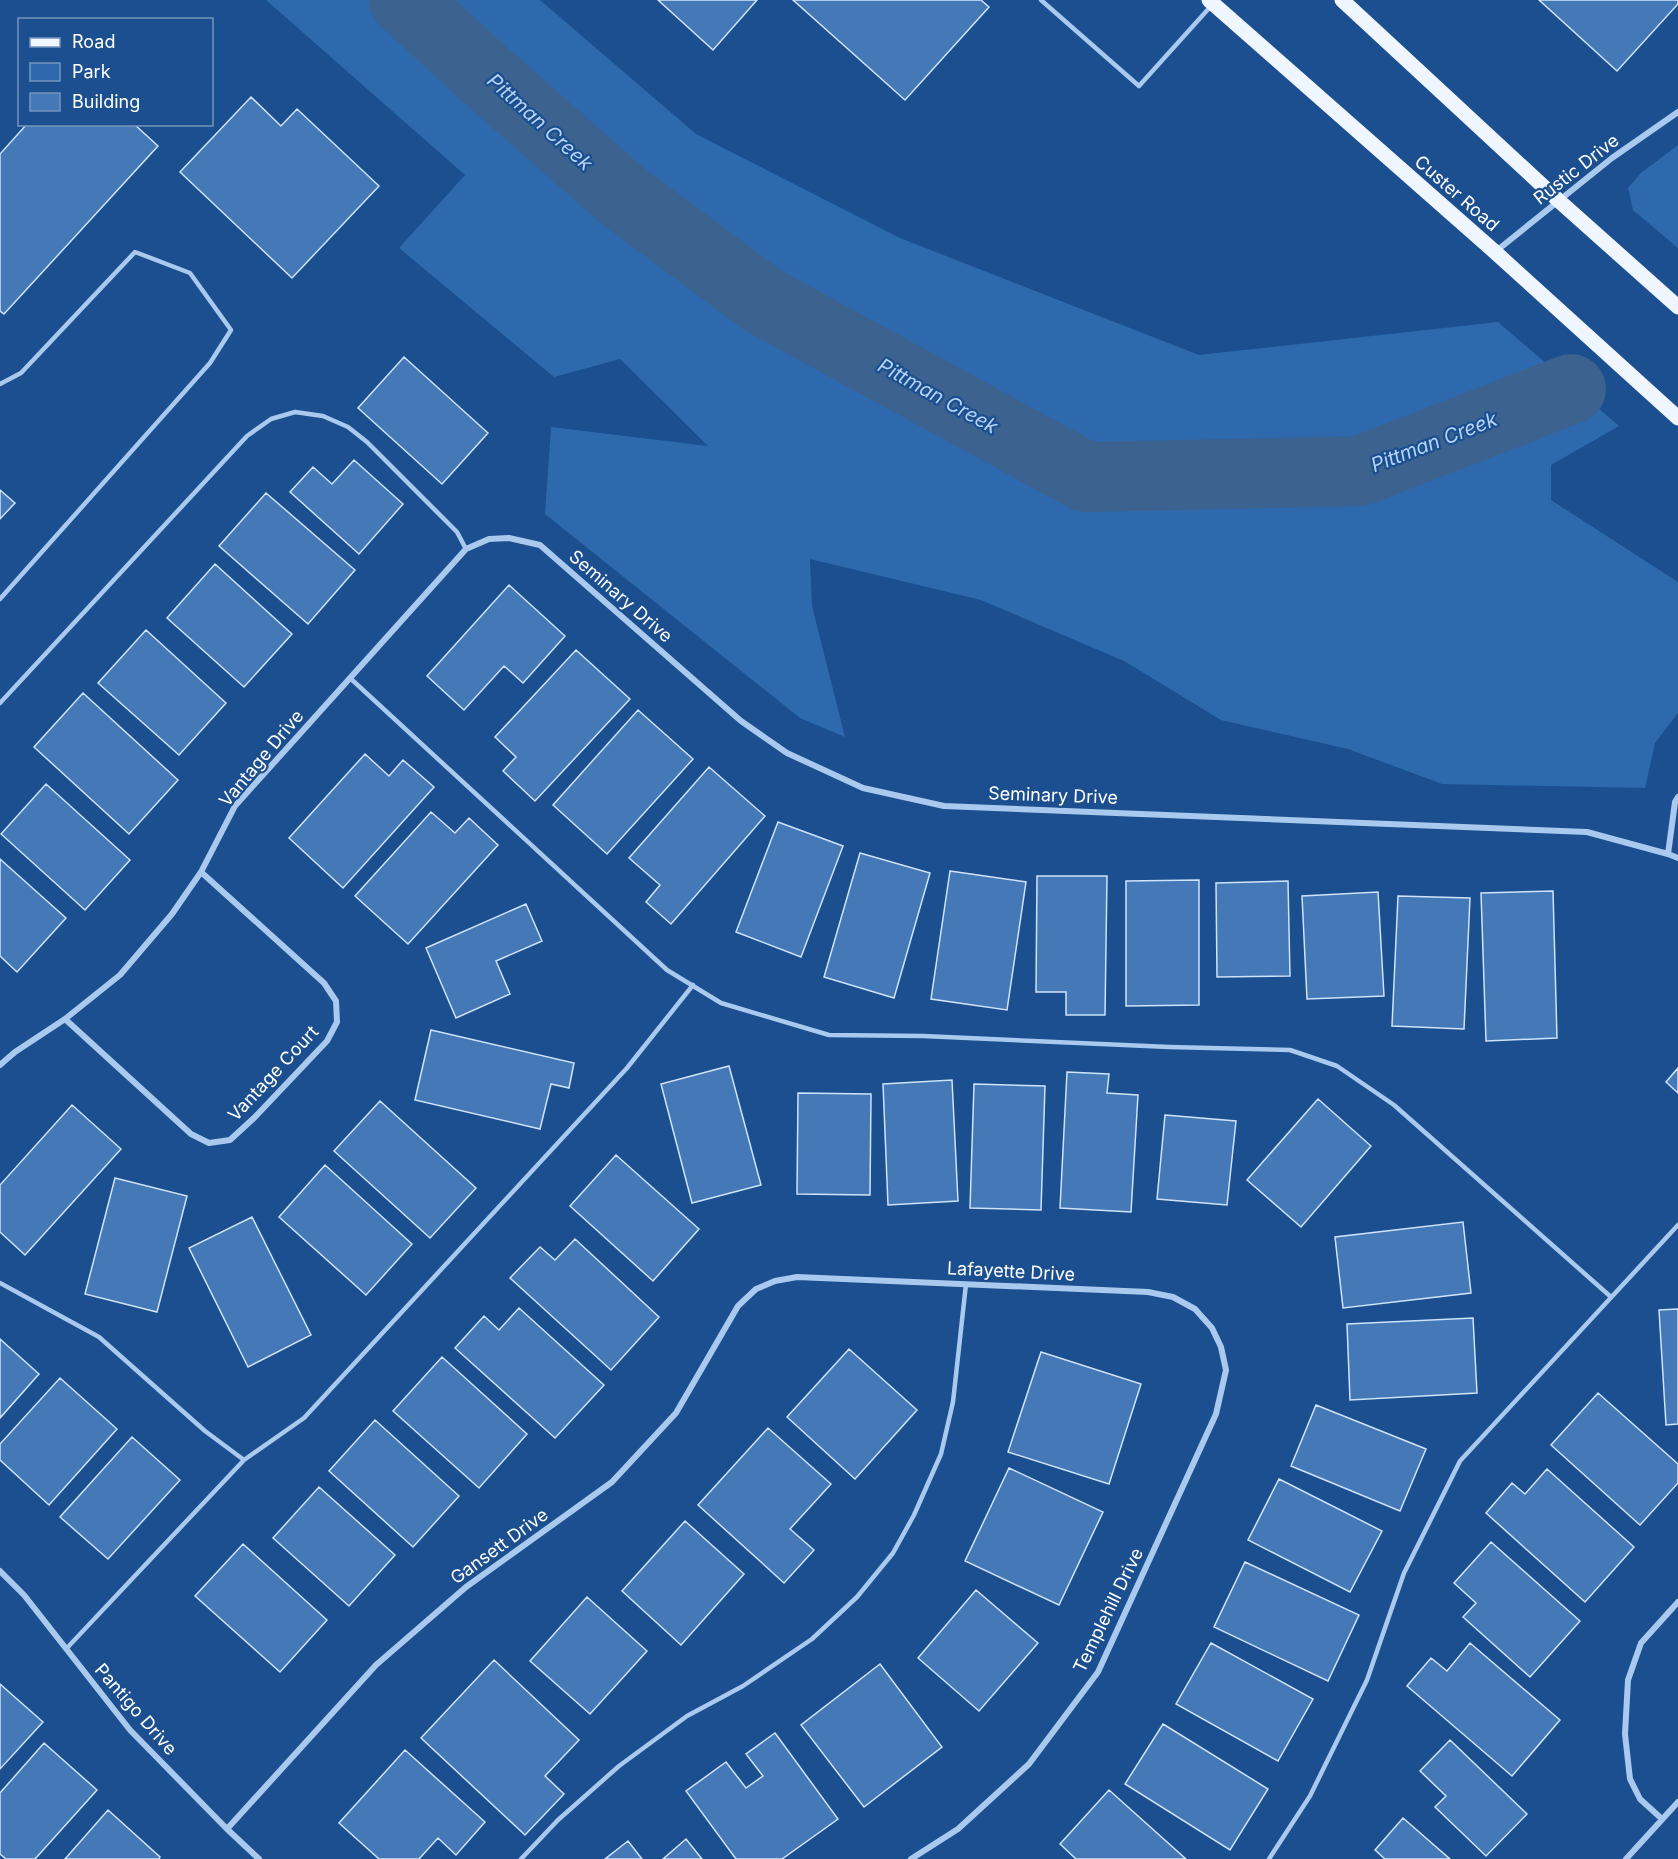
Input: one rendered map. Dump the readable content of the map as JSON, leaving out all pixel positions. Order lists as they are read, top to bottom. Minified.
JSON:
{"streets":{"main road":["Custer Road"],"street":["Rustic Drive","Seminary Drive","Vantage Drive","Vantage Court","Lafayette Drive","Gansett Drive","Templehill Drive","Pantigo Drive"]},"crossings":[["Rustic Drive","Custer Road"],["Seminary Drive","Vantage Drive"],["Vantage Drive","Vantage Court"],["Lafayette Drive","Gansett Drive"],["Lafayette Drive","Templehill Drive"],["Gansett Drive","Pantigo Drive"]],"water":["Pittman Creek"],"legend":["Road","Park","Building"]}
